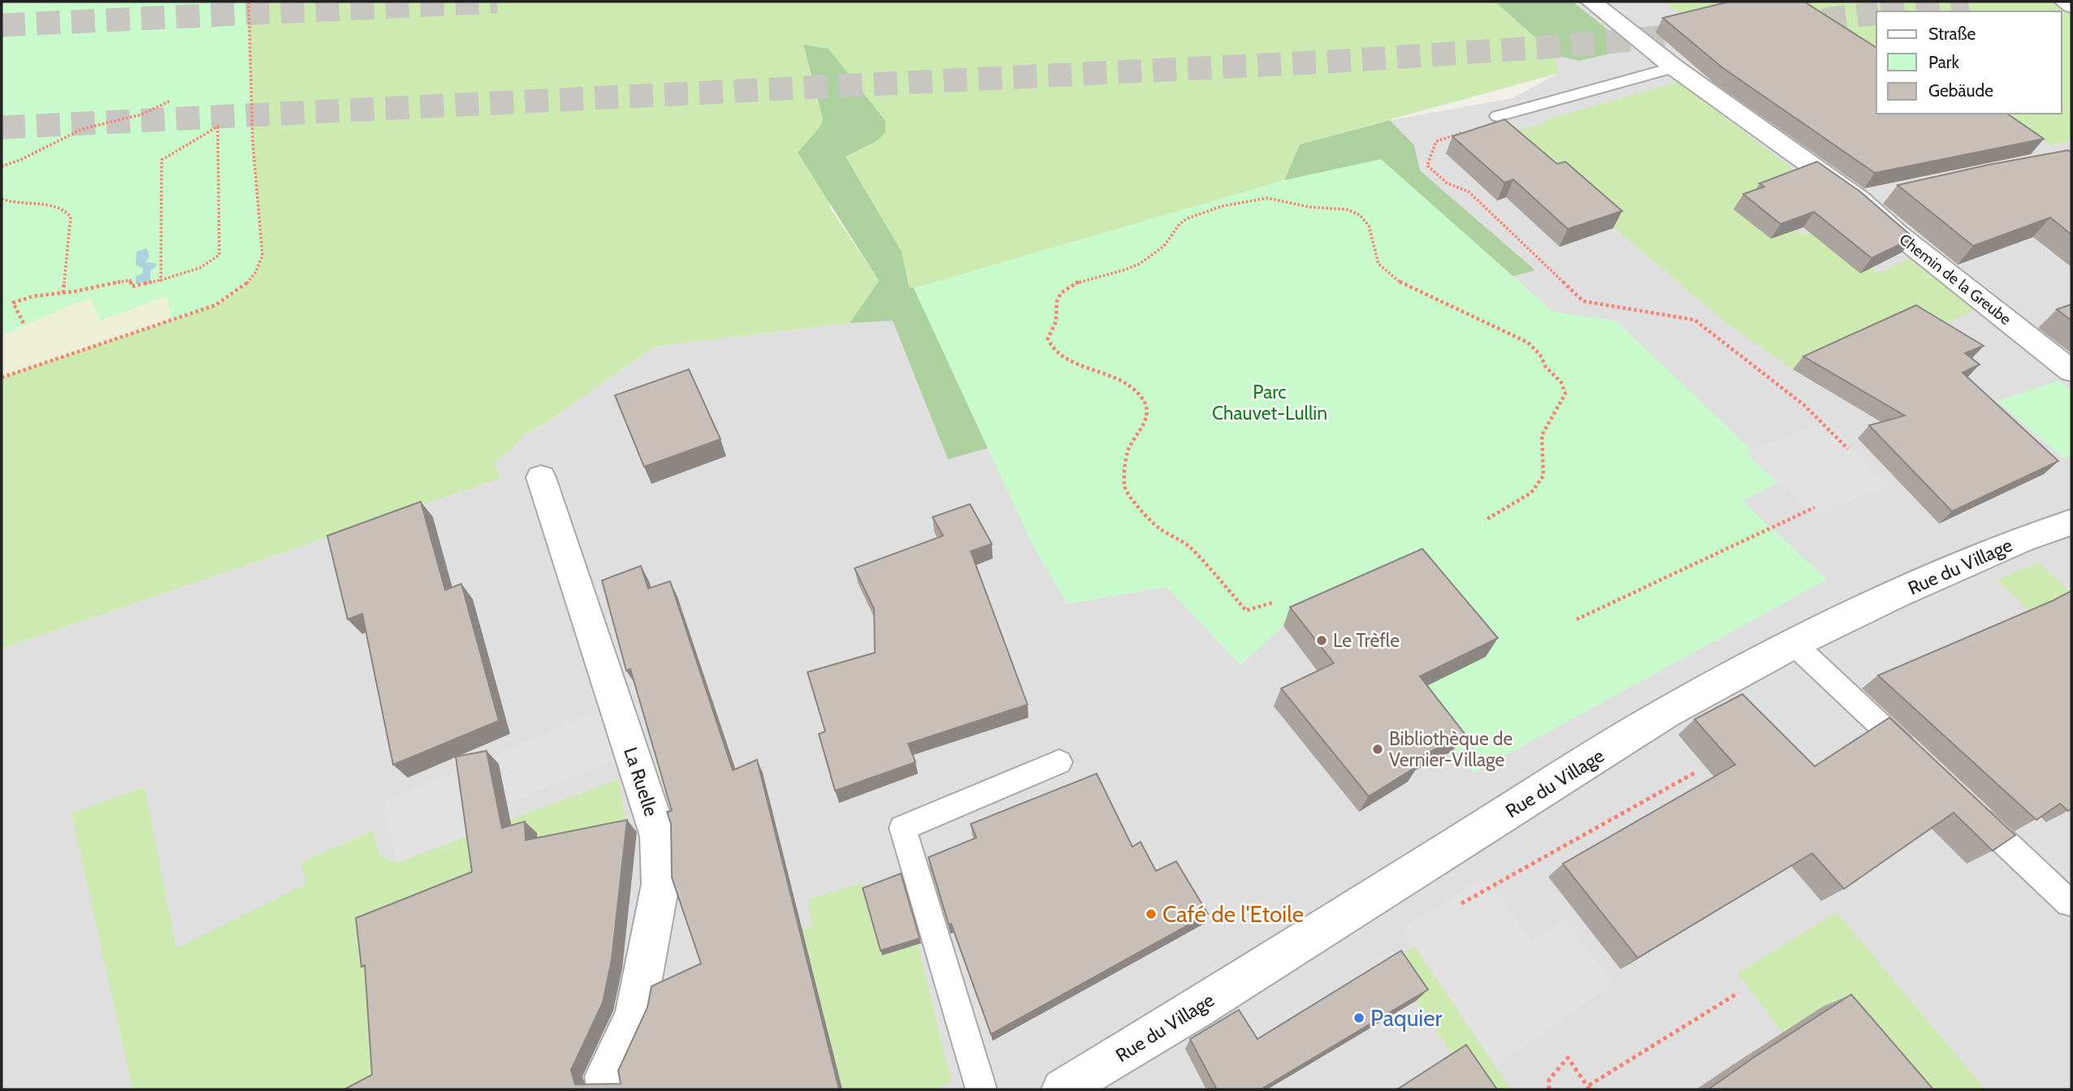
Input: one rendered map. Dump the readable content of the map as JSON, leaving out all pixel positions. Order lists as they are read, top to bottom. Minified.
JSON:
{"streets":{"street":["Chemin de la Greube","Rue du Village","La Ruelle"]},"parks":["Parc Chauvet-Lullin"],"places":["Le Trèfle","Bibliothèque de Vernier-Village","Café de l'Etoile","Paquier"],"legend":["Straße","Park","Gebäude"]}
